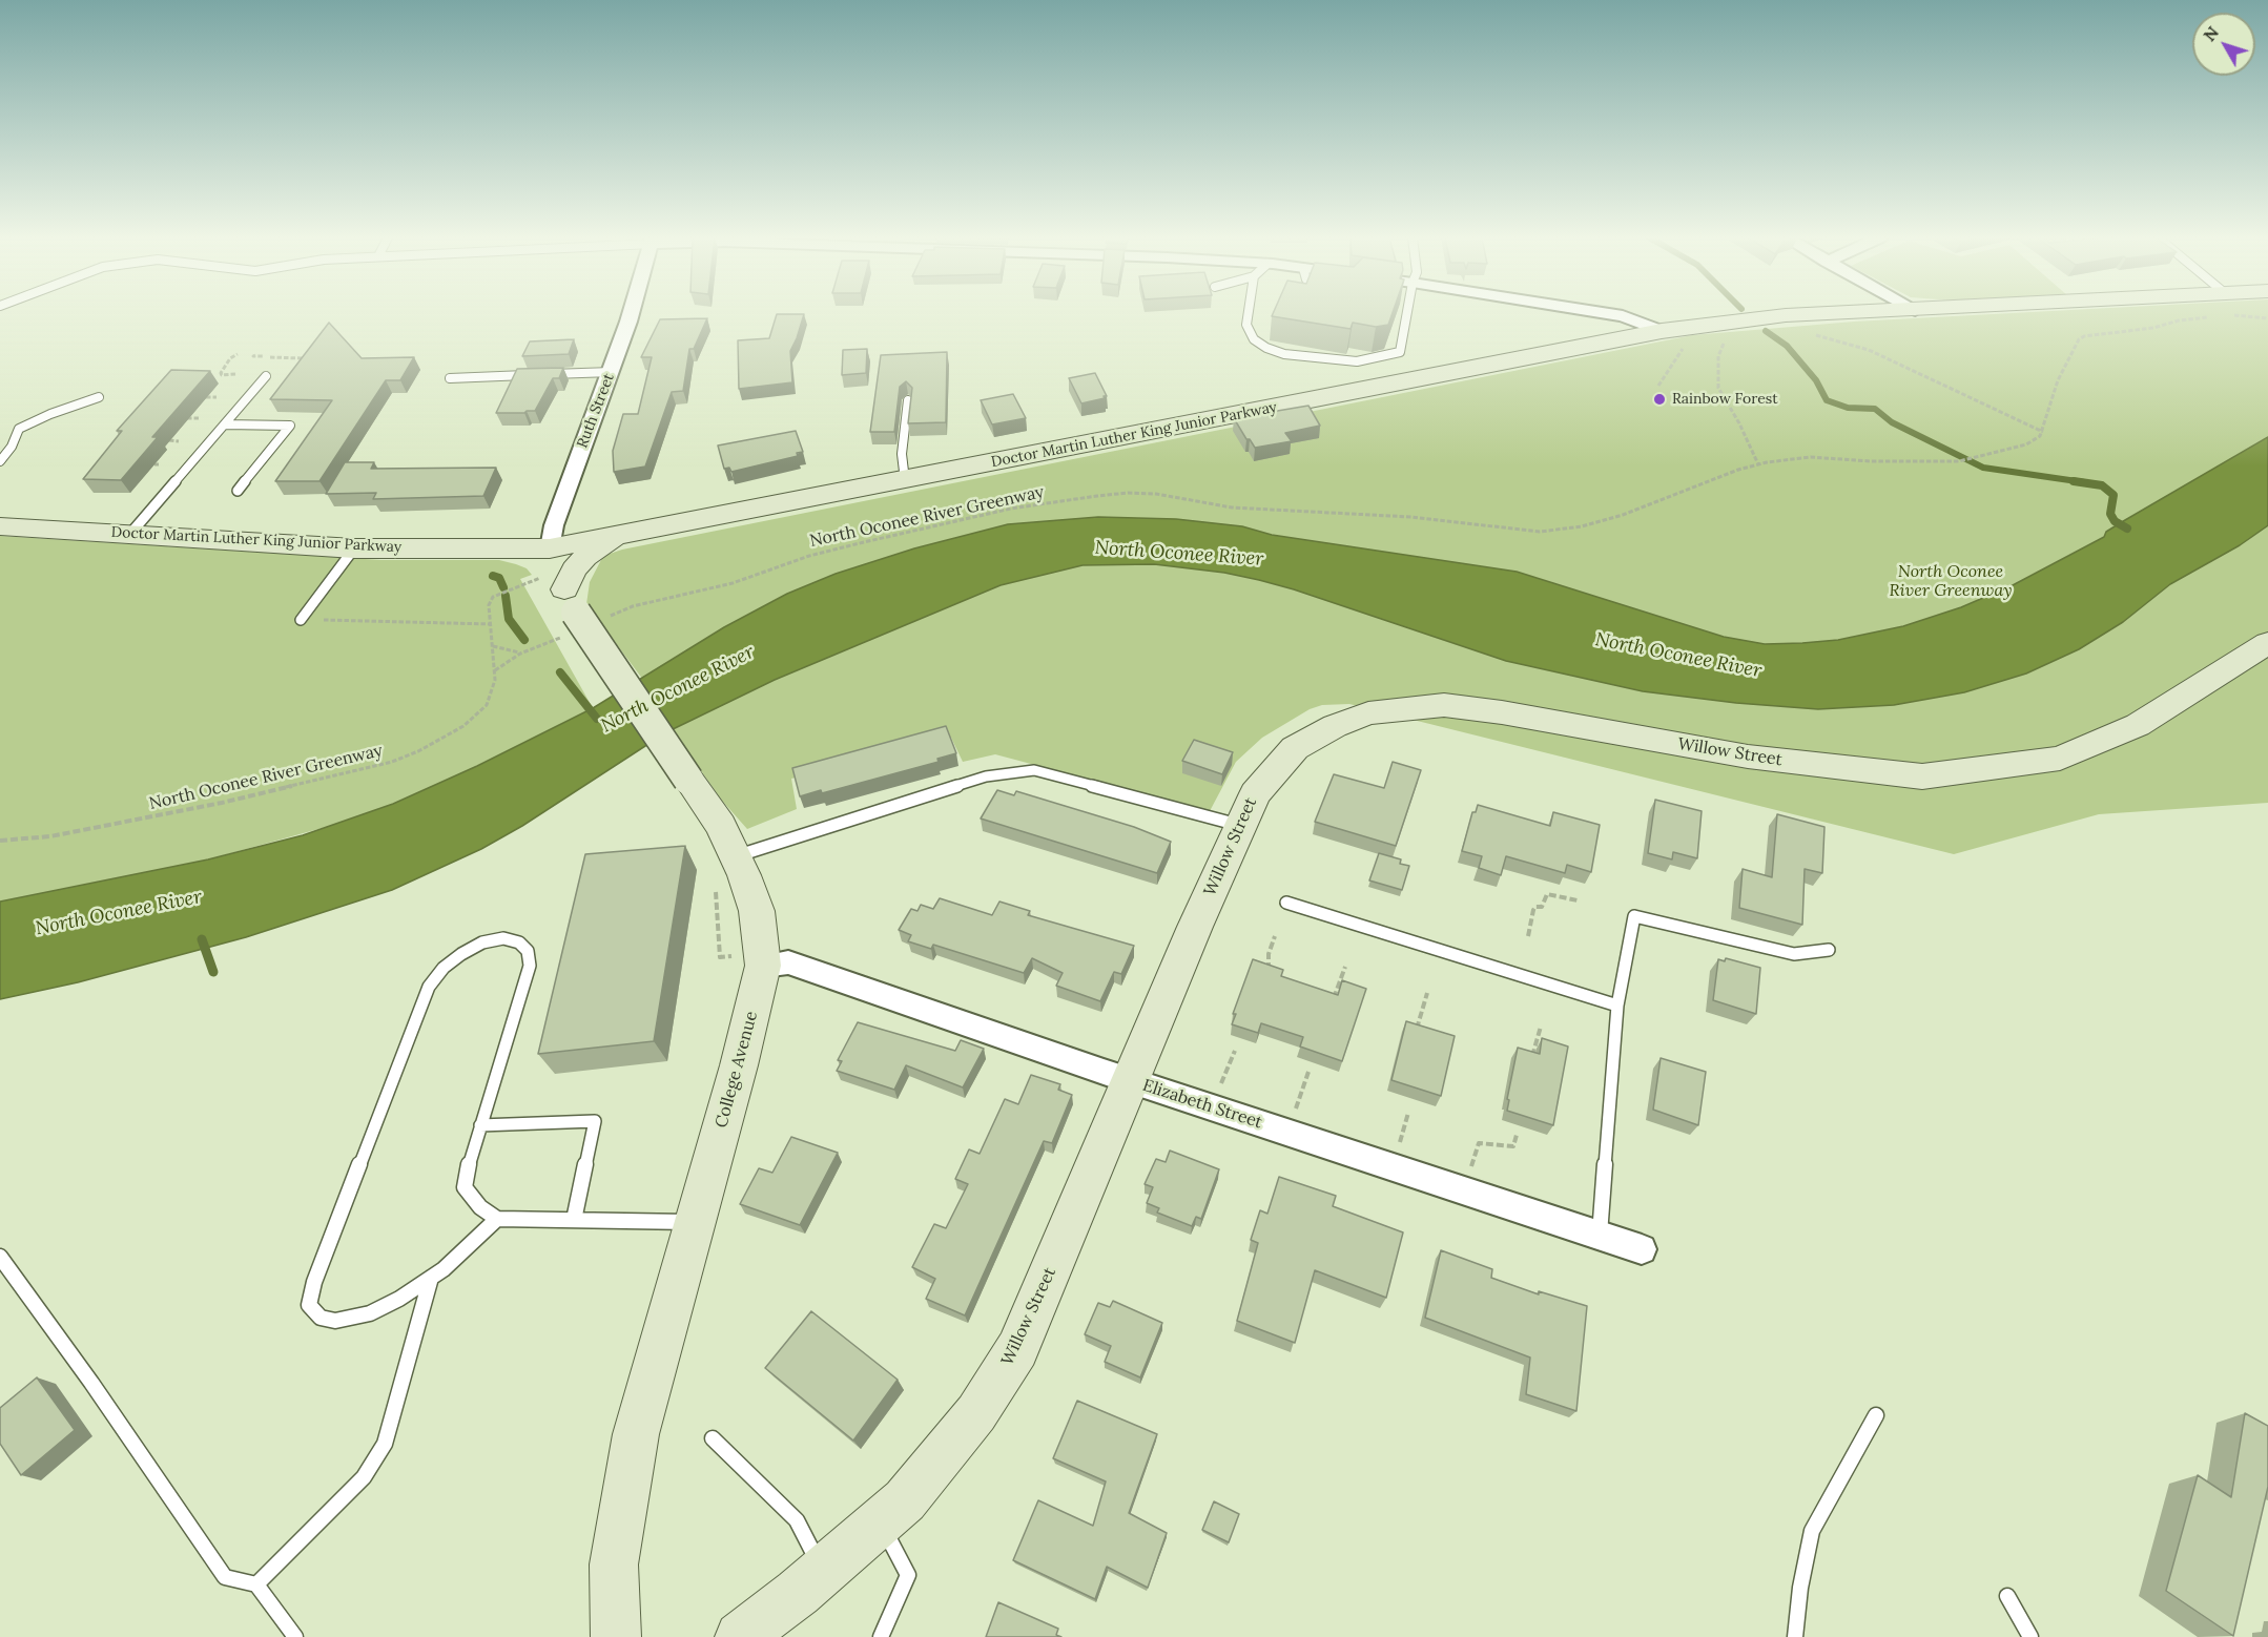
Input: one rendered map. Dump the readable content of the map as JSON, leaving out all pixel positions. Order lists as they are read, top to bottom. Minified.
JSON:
{"streets":{"street":["Ruth Street","Doctor Martin Luther King Junior Parkway","Willow Street","College Avenue","Elizabeth Street"],"path":["North Oconee River Greenway"]},"crossings":[["Ruth Street","Doctor Martin Luther King Junior Parkway"],["Ruth Street","College Avenue"],["Doctor Martin Luther King Junior Parkway","College Avenue"],["Willow Street","Elizabeth Street"],["College Avenue","Elizabeth Street"]],"water":["North Oconee River"],"parks":["North Oconee River Greenway"],"places":["Rainbow Forest"],"north":"top left"}
